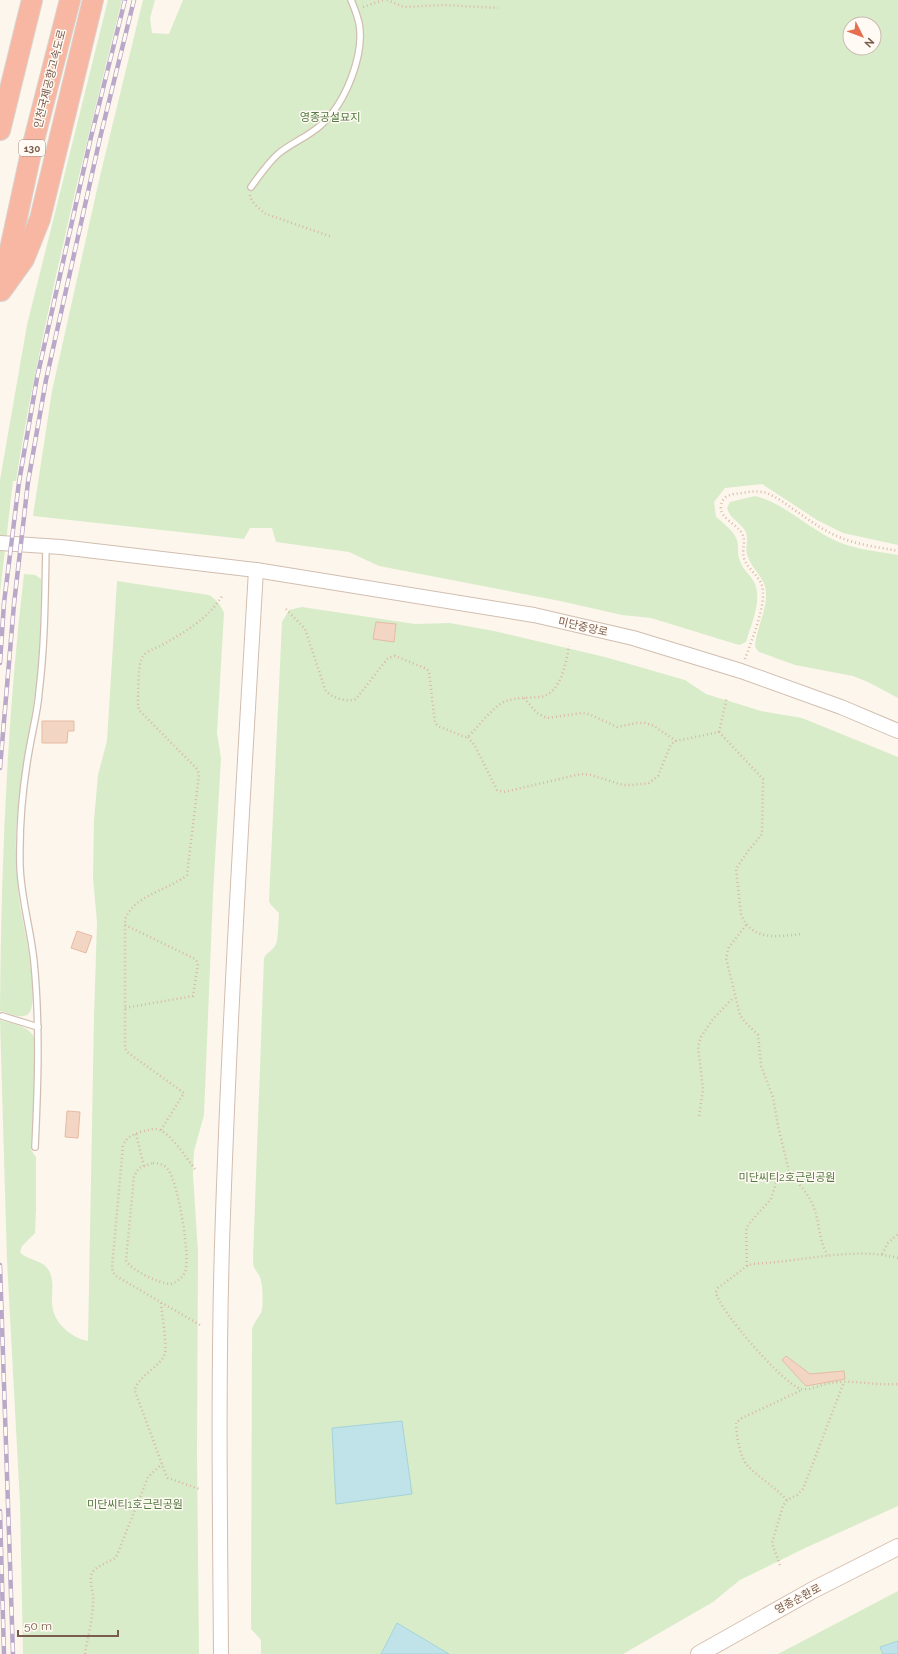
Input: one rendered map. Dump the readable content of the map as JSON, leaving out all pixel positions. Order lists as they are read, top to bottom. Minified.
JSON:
{"streets":{"highway":["인천국제공항고속도로","130"],"main road":["영종순환로"],"street":["미단중앙로"]},"parks":["영종공설묘지","미단씨티2호근린공원","미단씨티1호근린공원"],"scale_bar":"50 m","north":"bottom right"}
